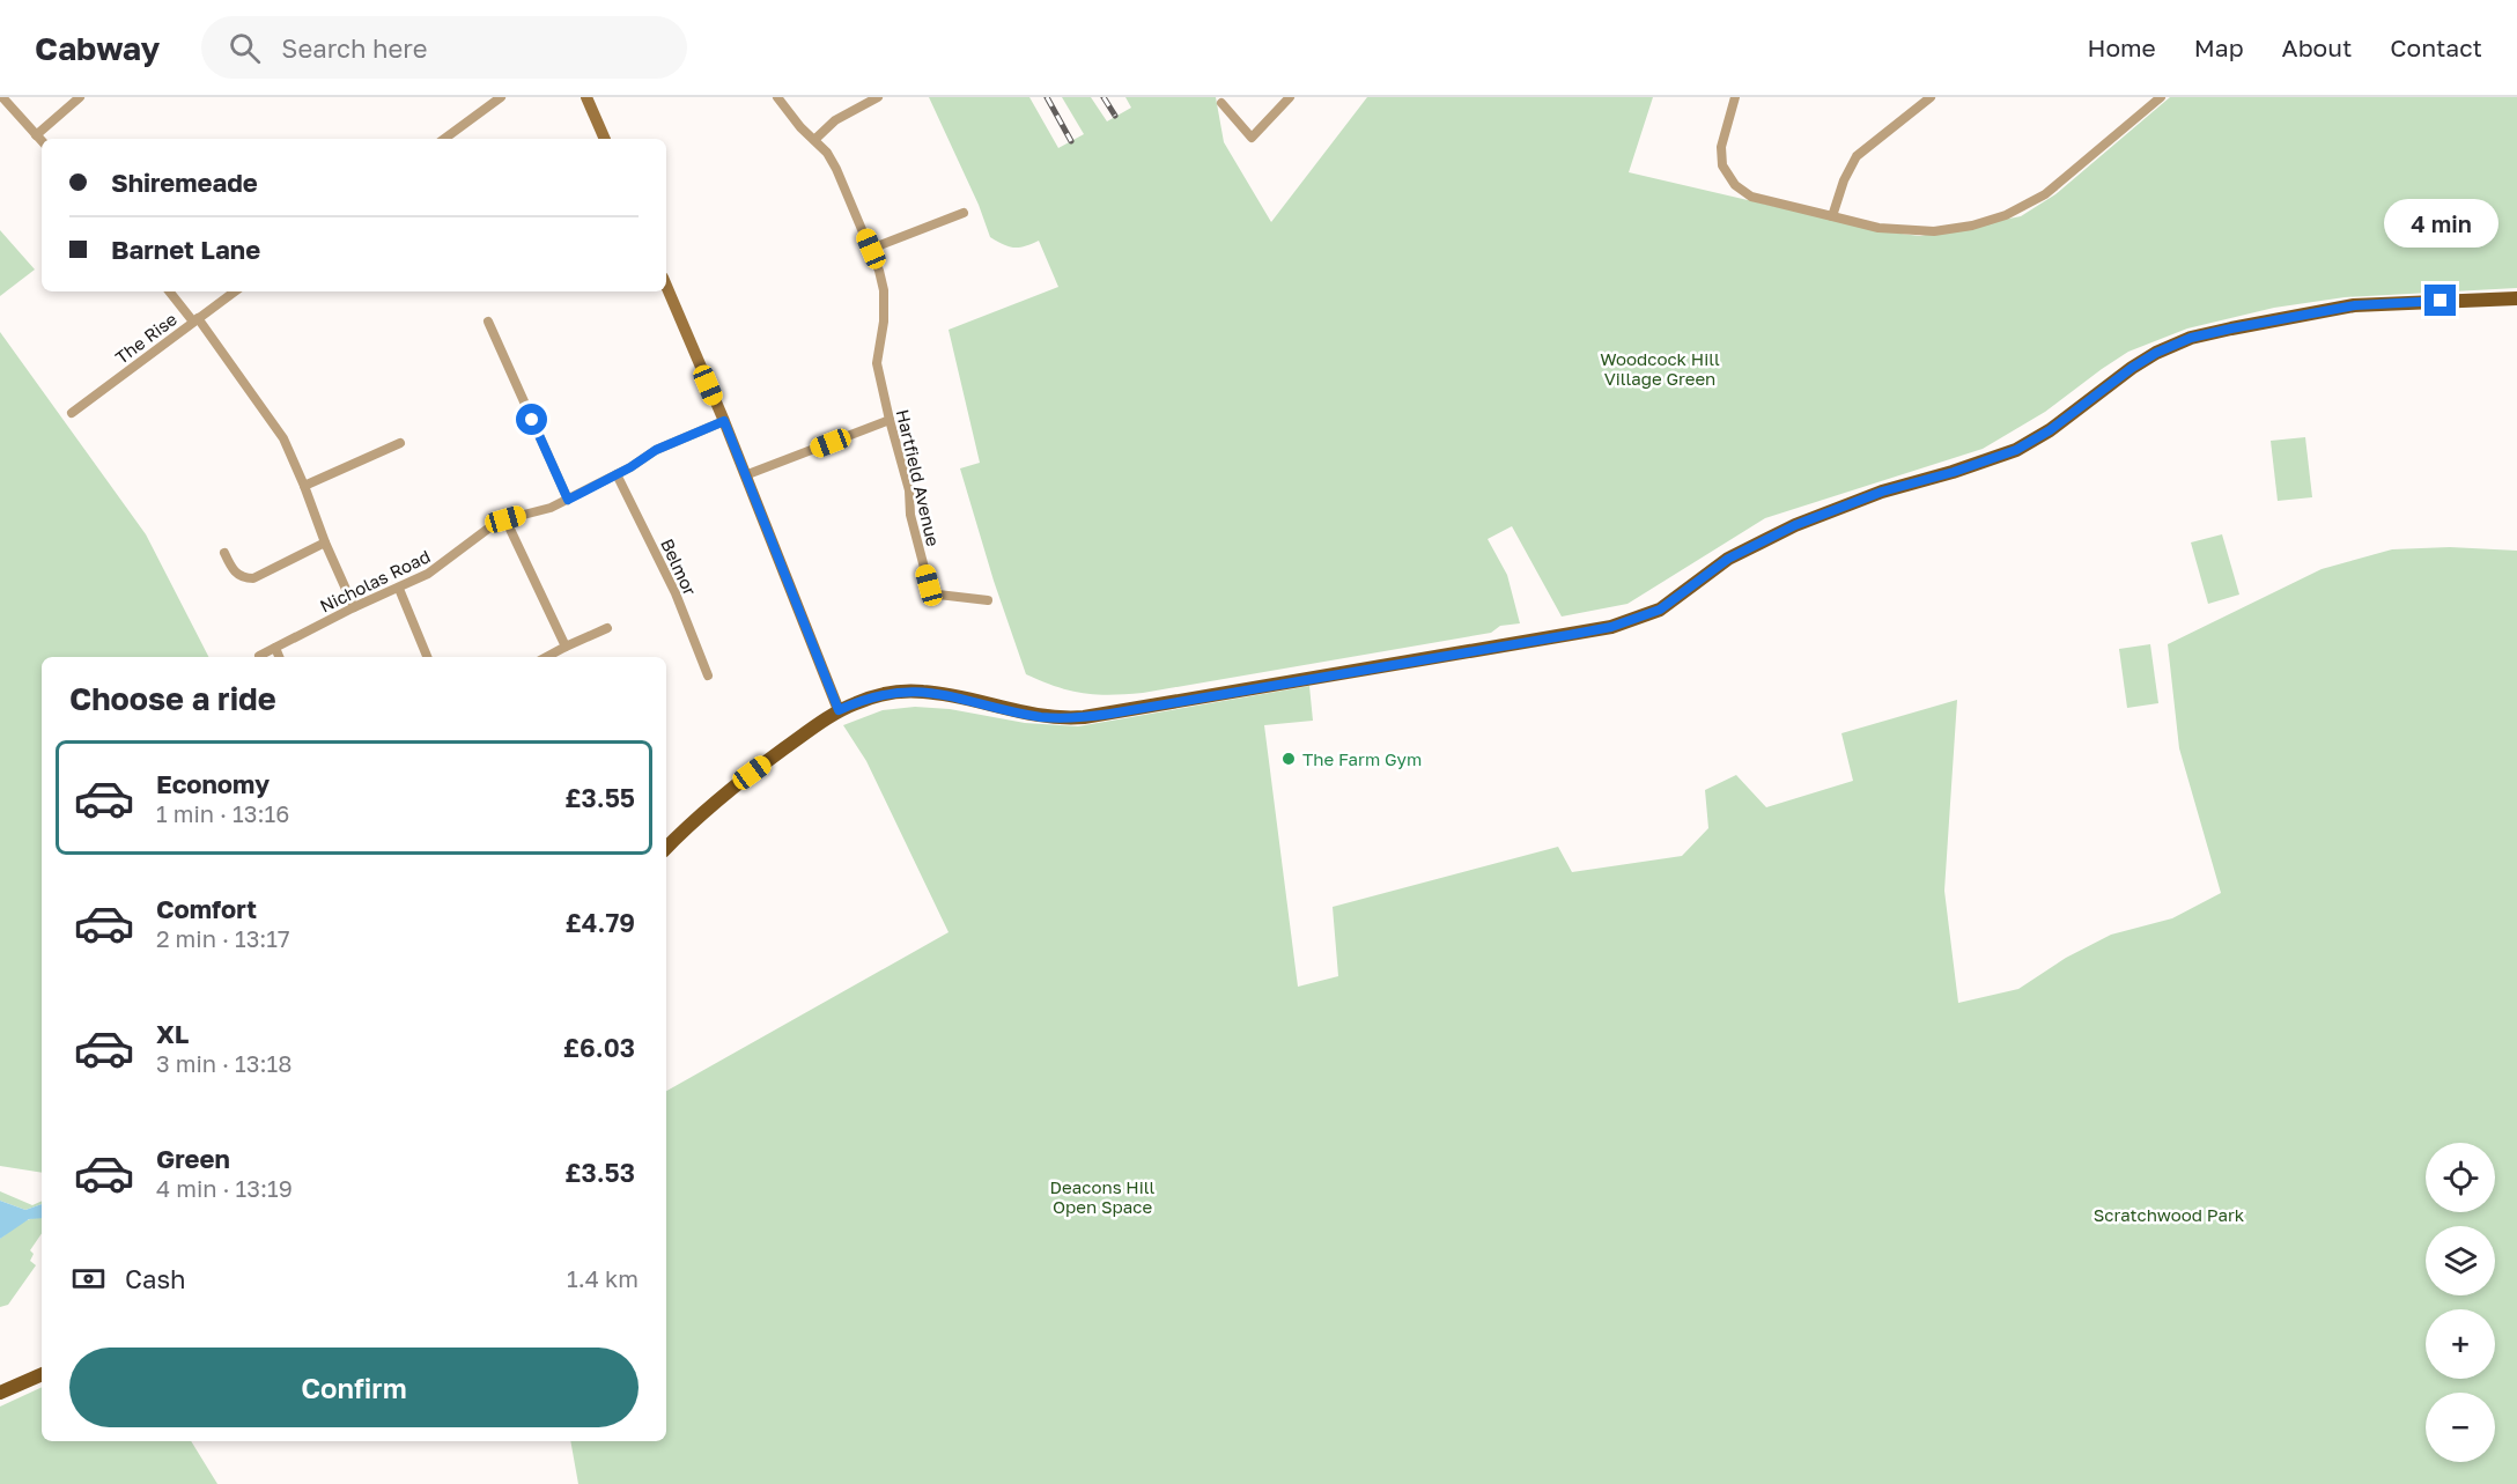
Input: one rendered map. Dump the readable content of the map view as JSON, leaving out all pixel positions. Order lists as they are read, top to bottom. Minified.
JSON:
{"streets":{"street":["The Rise","Hartfield Avenue","Belmor","Nicholas Road"]},"crossings":[["Belmor","Nicholas Road"]],"parks":["Woodcock Hill Village Green","Deacons Hill Open Space","Scratchwood Park"],"places":["The Farm Gym"],"page":{"header":"Cabway","search":"Search here","nav":["Home","Map","About","Contact"],"banner":["Shiremeade","Barnet Lane"],"bubble":"4 min","heading":"Choose a ride","list":[{"name":"Economy","note":"1 min · 13:16","value":"£3.55"},{"name":"Comfort","note":"2 min · 13:17","value":"£4.79"},{"name":"XL","note":"3 min · 13:18","value":"£6.03"},{"name":"Green","note":"4 min · 13:19","value":"£3.53"}],"map_buttons":["+","−"],"pay":["Cash","1.4 km"],"buttons":"Confirm"}}
